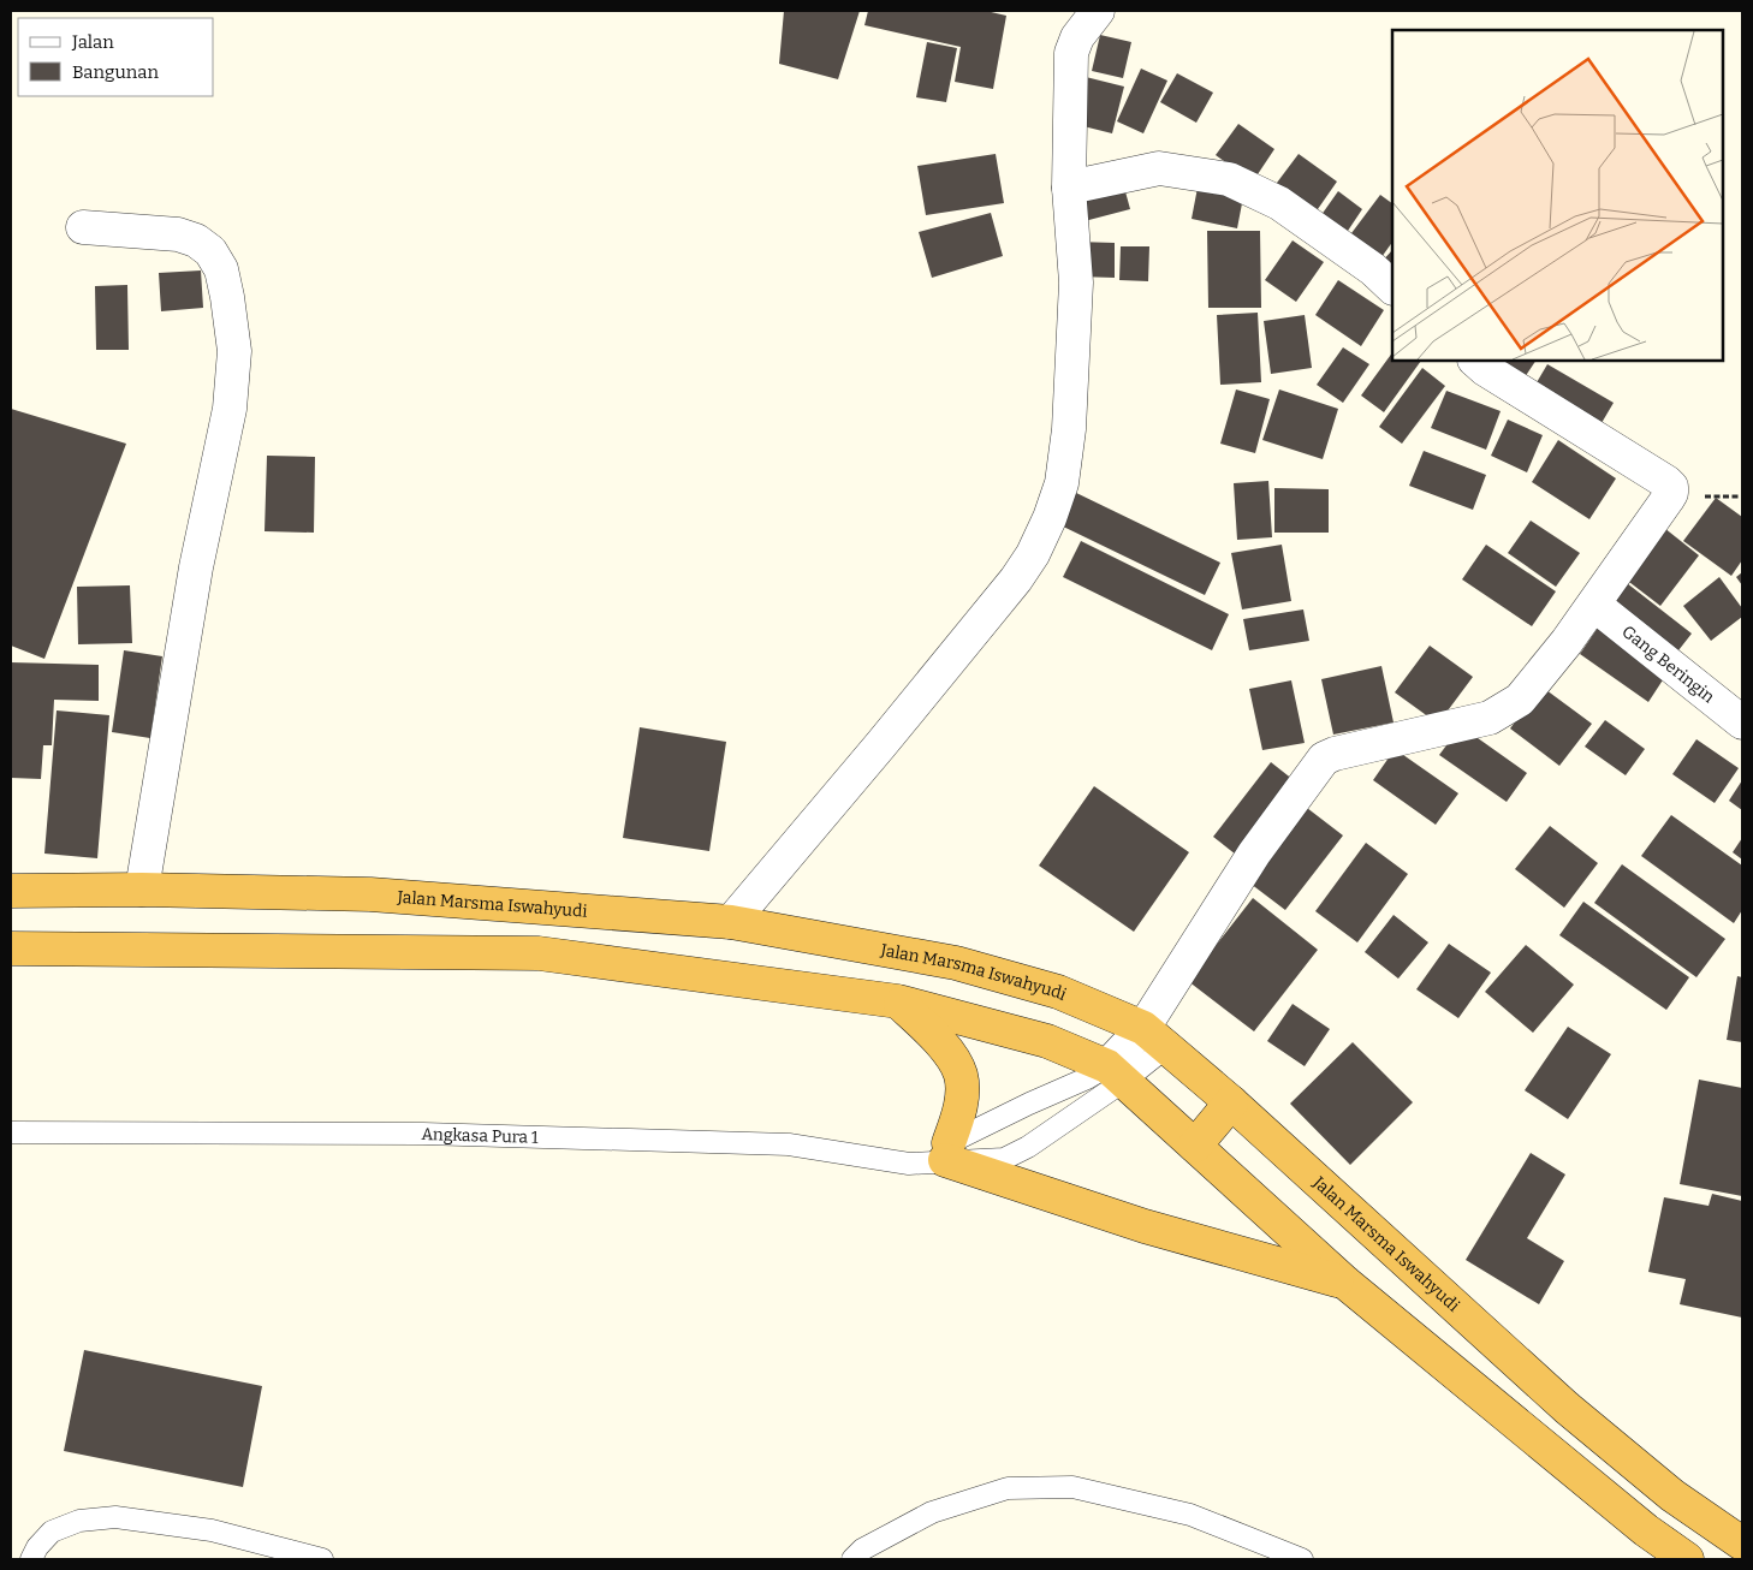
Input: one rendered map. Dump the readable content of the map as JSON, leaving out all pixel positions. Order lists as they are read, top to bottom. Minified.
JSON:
{"streets":{"highway":["Jalan Marsma Iswahyudi"],"street":["Gang Beringin"],"lane":["Angkasa Pura 1"]},"legend":["Jalan","Bangunan"]}
